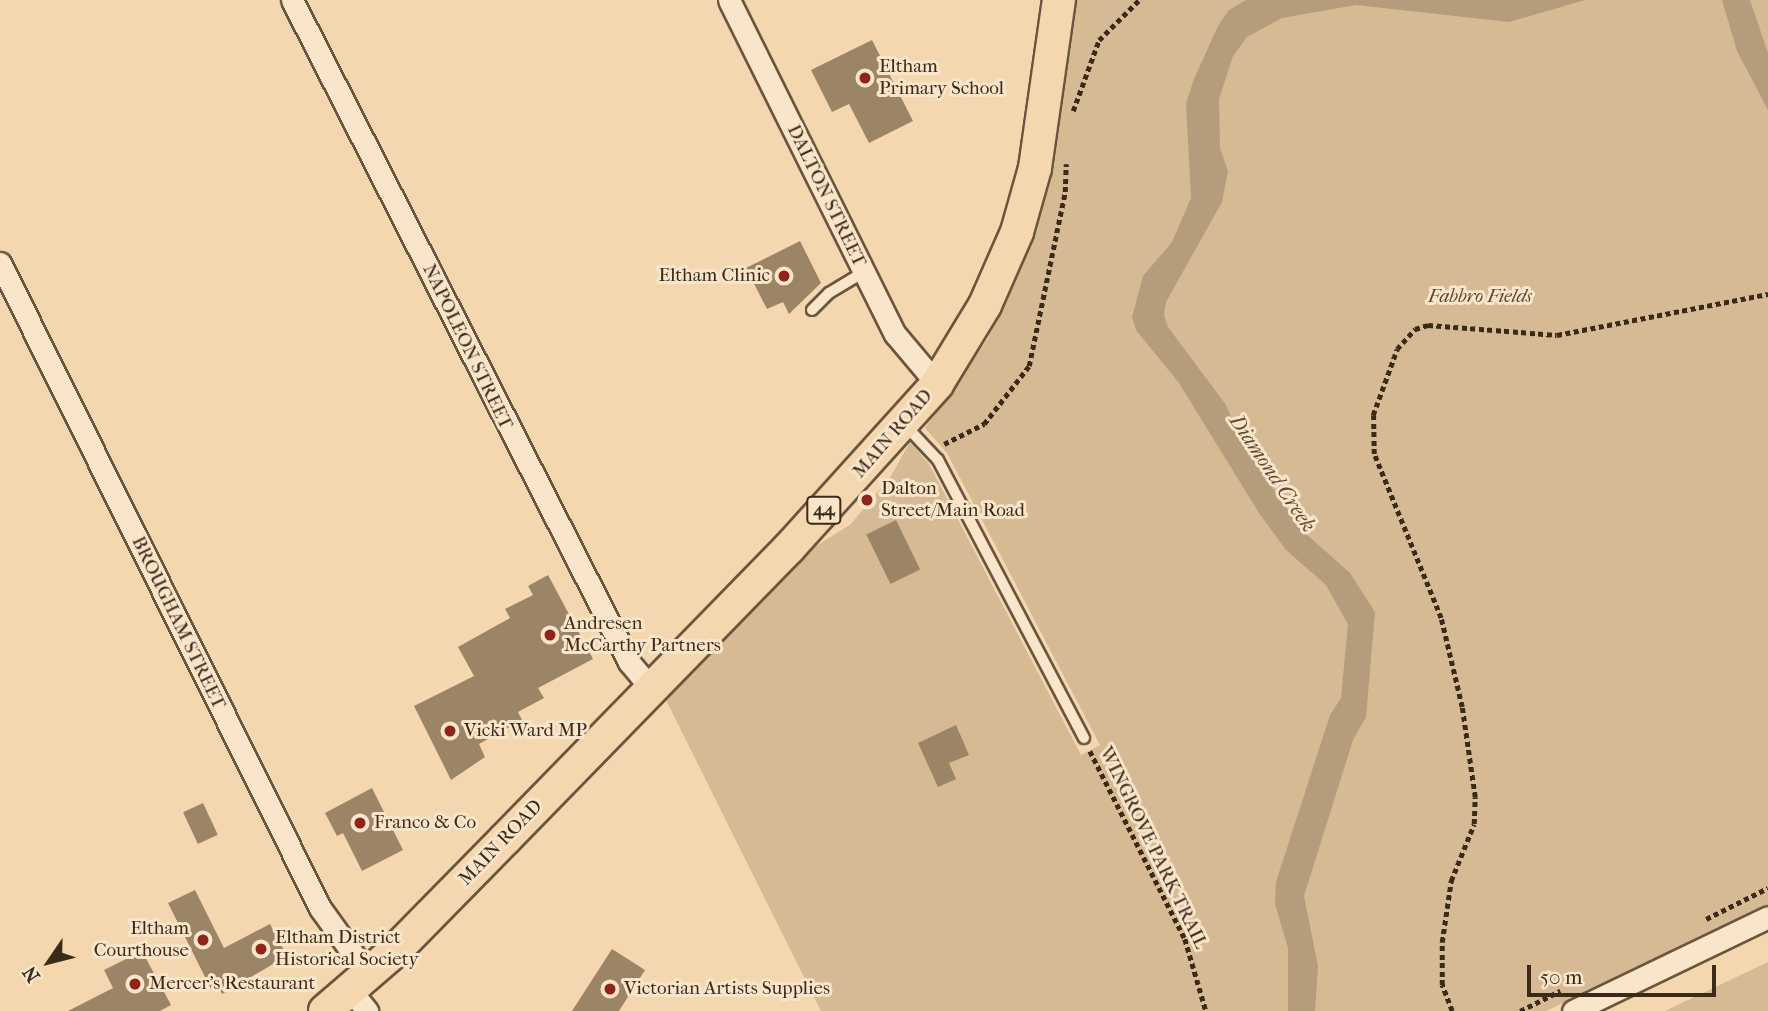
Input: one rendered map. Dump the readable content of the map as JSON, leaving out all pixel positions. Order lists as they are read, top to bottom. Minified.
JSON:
{"streets":{"main road":["MAIN ROAD","44"],"street":["DALTON STREET","NAPOLEON STREET","BROUGHAM STREET"],"path":["WINGROVE PARK TRAIL"]},"crossings":[["DALTON STREET","MAIN ROAD"],["NAPOLEON STREET","MAIN ROAD"],["MAIN ROAD","BROUGHAM STREET"]],"water":["Diamond Creek"],"parks":["Fabbro Fields"],"places":["Eltham Primary School","Eltham Clinic","Dalton Street/Main Road","Andresen McCarthy Partners","Vicki Ward MP","Franco & Co","Eltham Courthouse","Eltham District Historical Society","Mercer's Restaurant","Victorian Artists Supplies"],"scale_bar":"50 m","north":"bottom left"}
